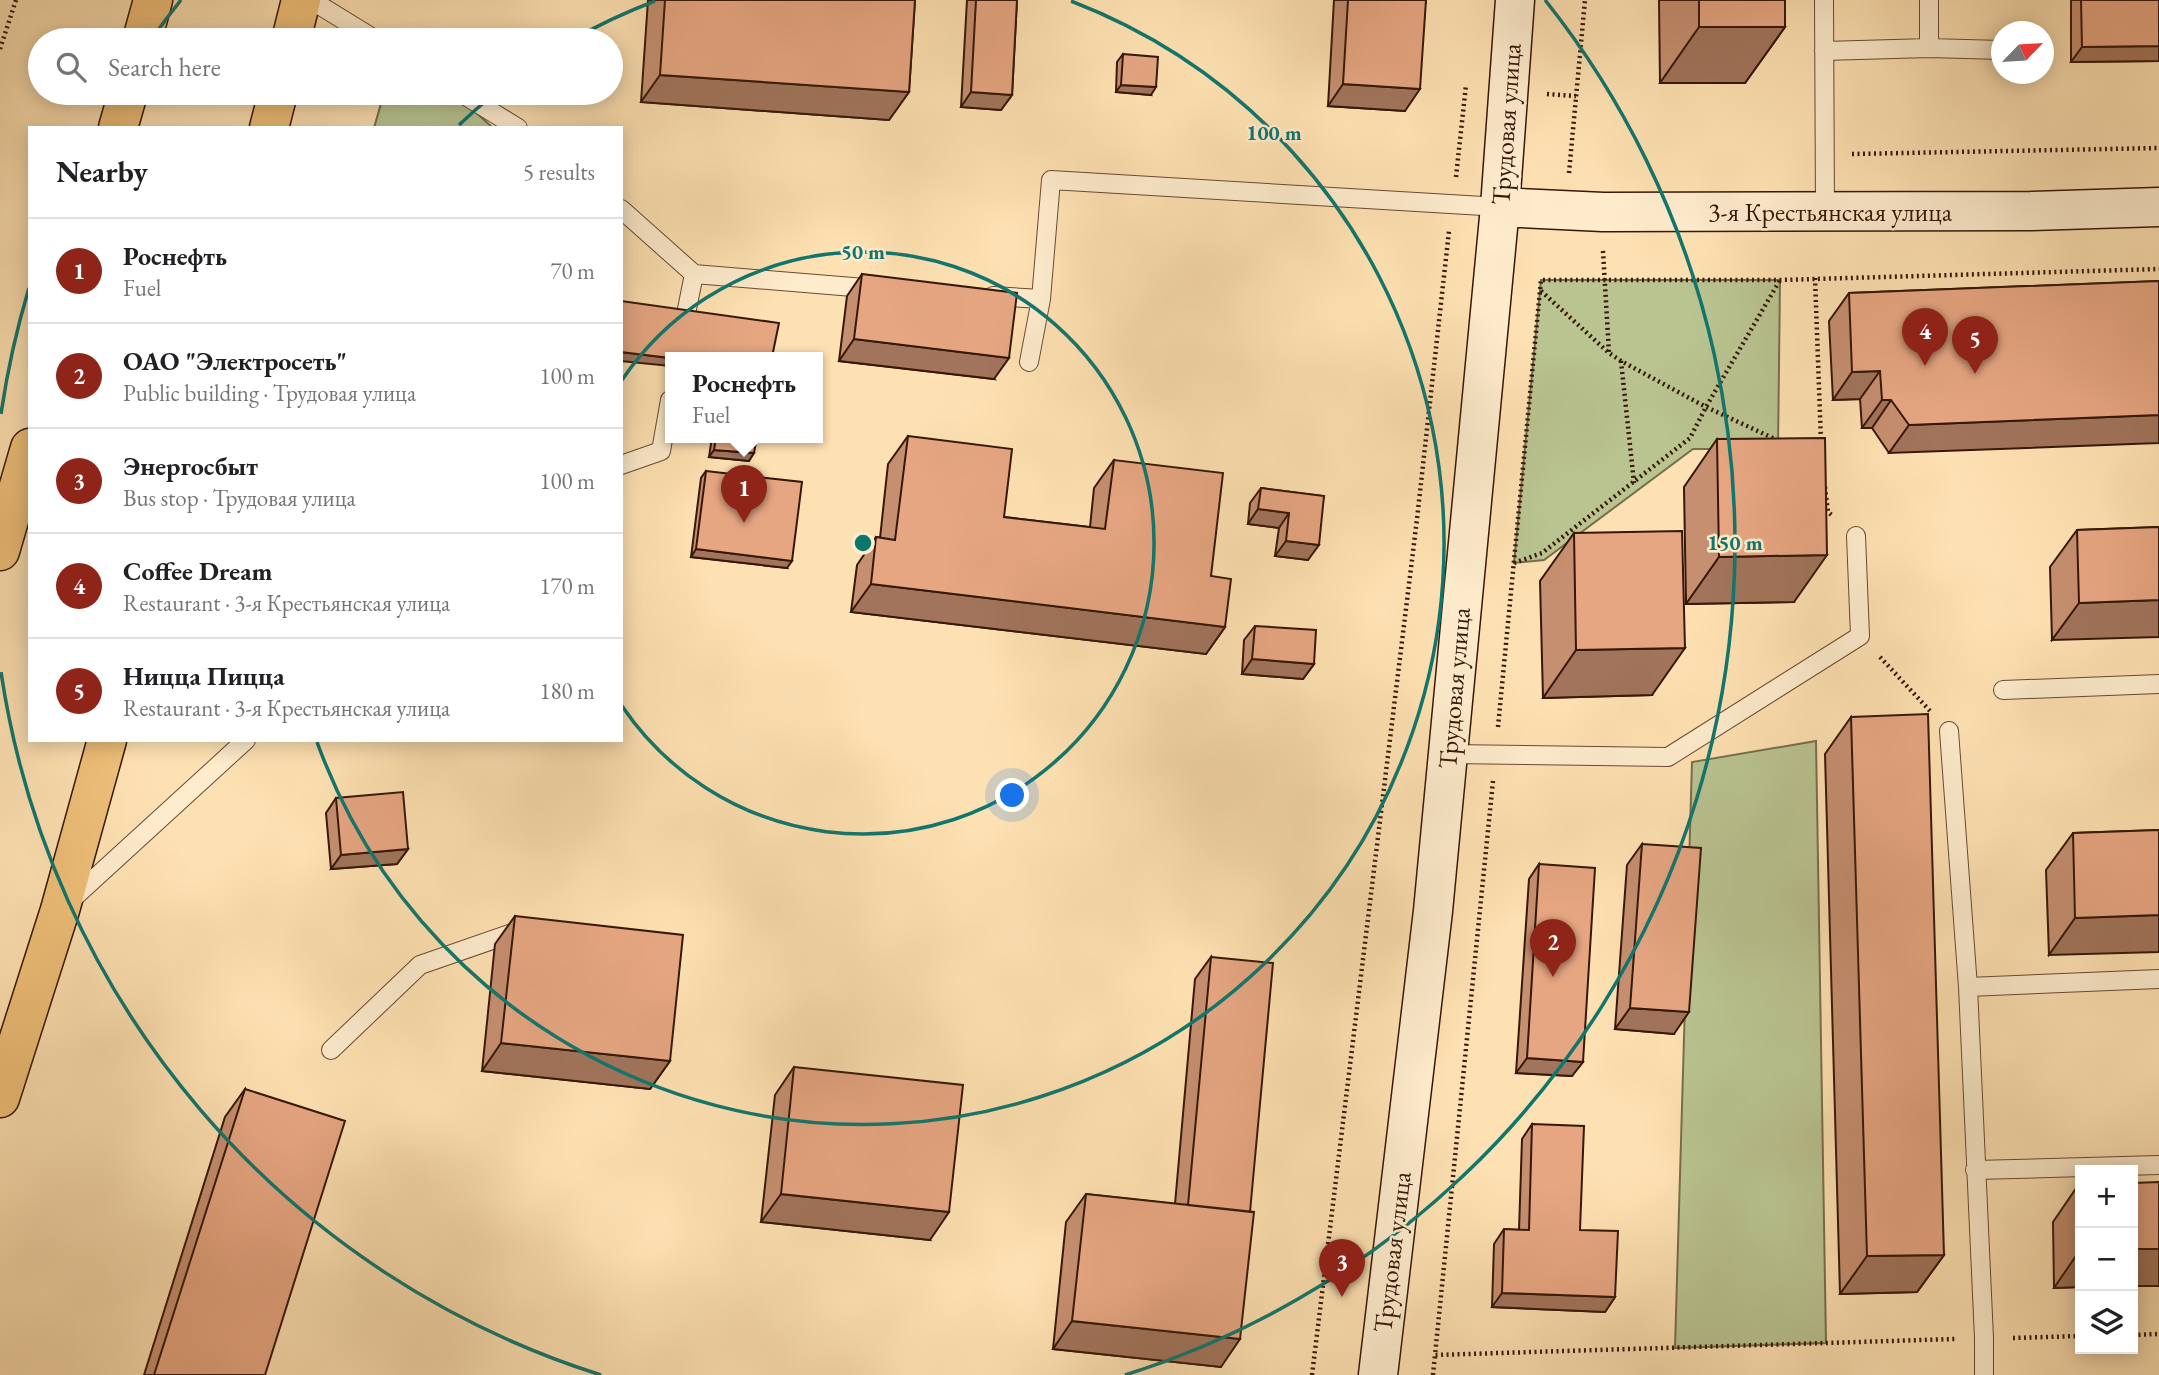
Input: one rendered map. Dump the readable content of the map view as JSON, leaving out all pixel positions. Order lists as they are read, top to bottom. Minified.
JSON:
{"streets":{"main road":["Трудовая улица","3-я Крестьянская улица"]},"crossings":[["Трудовая улица","3-я Крестьянская улица"]],"north":"top right","page":{"search":"Search here","heading":["Nearby","5 results"],"list":[{"mark":"1","name":"Роснефть","note":"Fuel","value":"70 m"},{"mark":"2","name":"ОАО \"Электросеть\"","note":"Public building · Трудовая улица","value":"100 m"},{"mark":"3","name":"Энергосбыт","note":"Bus stop · Трудовая улица","value":"100 m"},{"mark":"4","name":"Сoffee Dream","note":"Restaurant · 3-я Крестьянская улица","value":"170 m"},{"mark":"5","name":"Ницца Пицца","note":"Restaurant · 3-я Крестьянская улица","value":"180 m"}],"pins":["4","5","1","2","3"],"popup":["Роснефть","Fuel"],"map_buttons":["+","−"]},"rings":["100 m","50 m","150 m"]}
